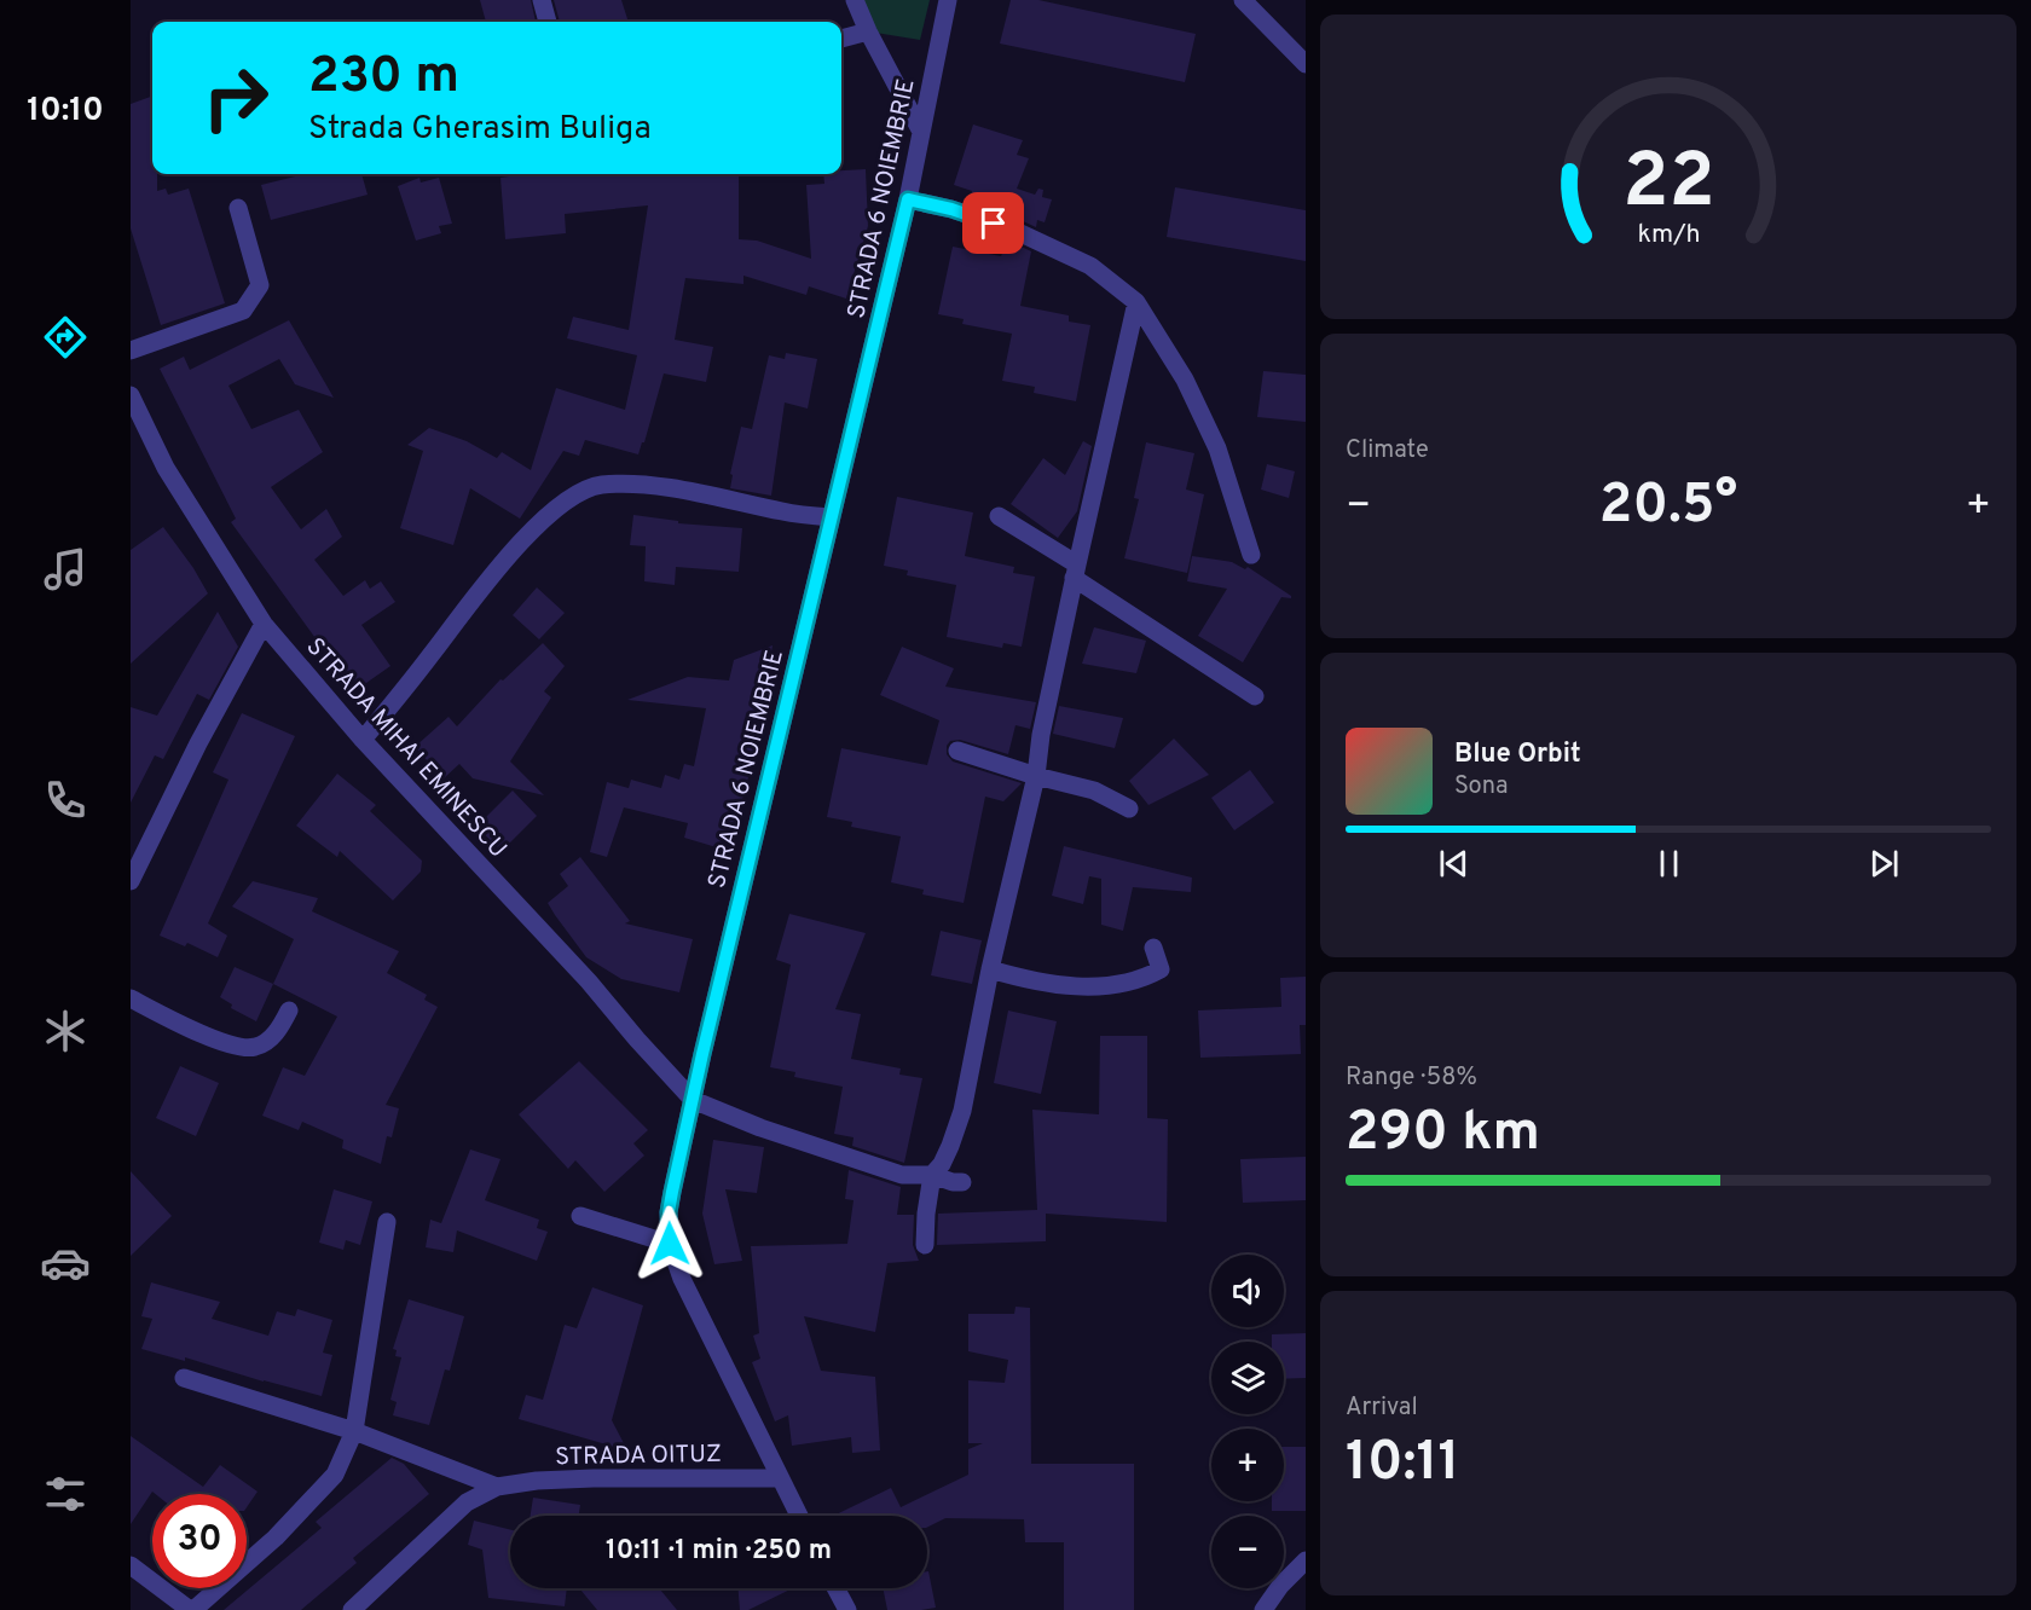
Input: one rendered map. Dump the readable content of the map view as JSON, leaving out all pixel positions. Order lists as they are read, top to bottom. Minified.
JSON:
{"streets":{"street":["STRADA 6 NOIEMBRIE","STRADA MIHAI EMINESCU","STRADA OITUZ"]},"crossings":[["STRADA 6 NOIEMBRIE","STRADA MIHAI EMINESCU"],["STRADA 6 NOIEMBRIE","STRADA OITUZ"]],"page":{"tabs":"10:10","turn":["230 m","Strada Gherasim Buliga"],"tile":["Climate",["Range · 58%","290 km"],["Arrival","10:11"]],"heat":["−","20.5°","+"],"song":["Blue Orbit","Sona"],"map_buttons":["+","−"],"limit":"30","trip":"10:11 · 1 min · 250 m","gauge":["22","km/h"]}}
